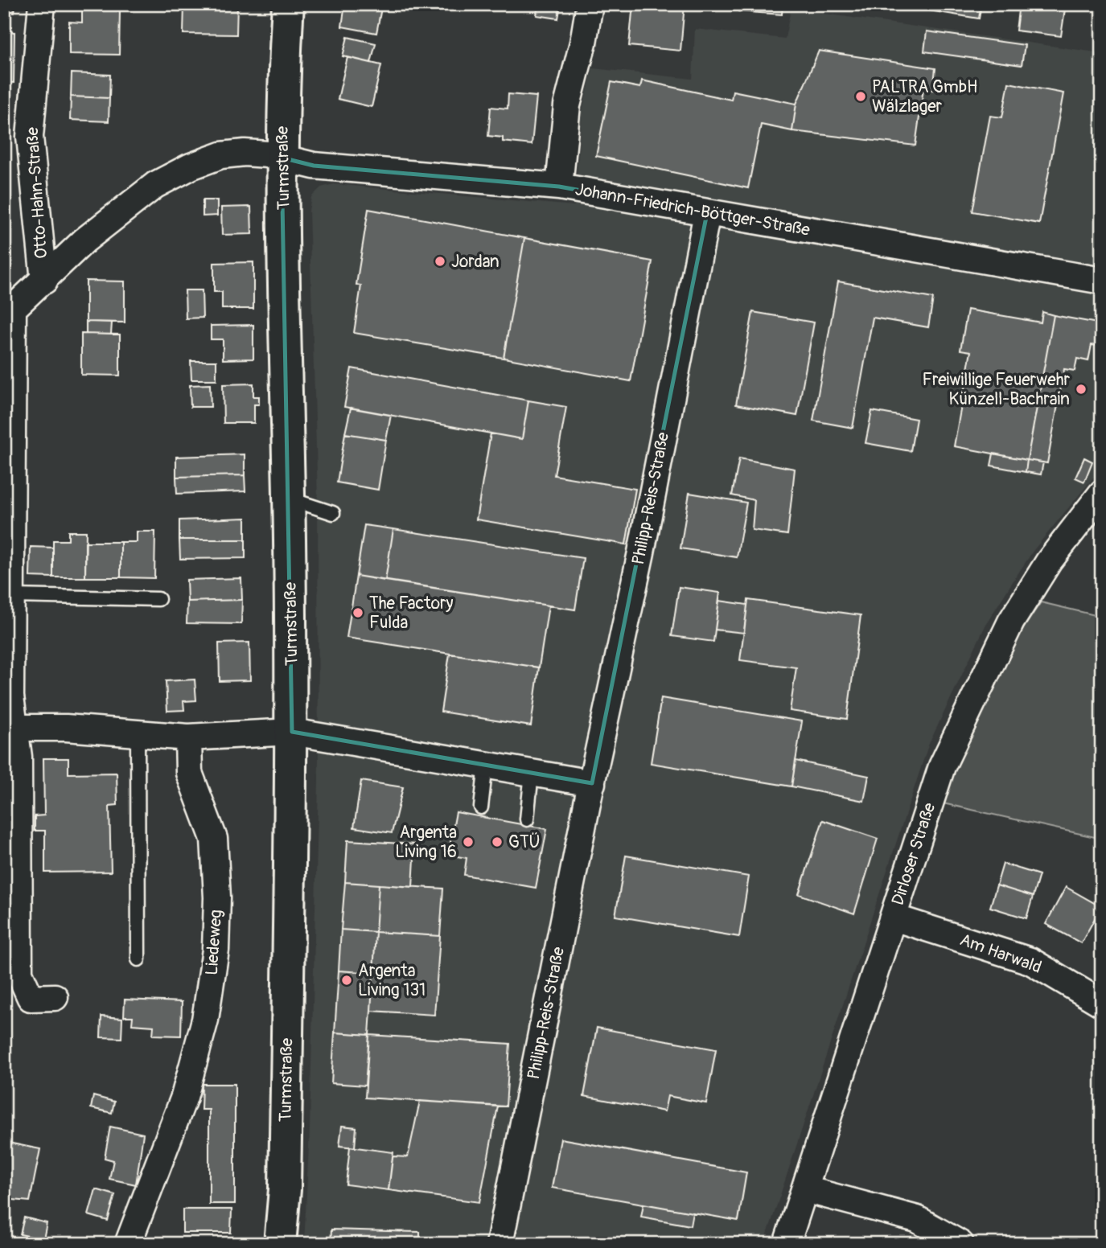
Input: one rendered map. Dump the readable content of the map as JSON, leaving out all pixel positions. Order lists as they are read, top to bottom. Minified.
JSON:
{"streets":{"main road":["Turmstraße"],"street":["Otto-Hahn-Straße","Johann-Friedrich-Böttger-Straße","Philipp-Reis-Straße","Dirloser Straße","Liedeweg","Am Harwald"]},"crossings":[["Turmstraße","Johann-Friedrich-Böttger-Straße"],["Otto-Hahn-Straße","Johann-Friedrich-Böttger-Straße"],["Johann-Friedrich-Böttger-Straße","Philipp-Reis-Straße"],["Dirloser Straße","Am Harwald"]],"places":["PALTRA GmbH Wälzlager","Jordan","Freiwillige Feuerwehr Künzell-Bachrain","The Factory Fulda","Argenta Living 16","GTÜ","Argenta Living 131"]}
